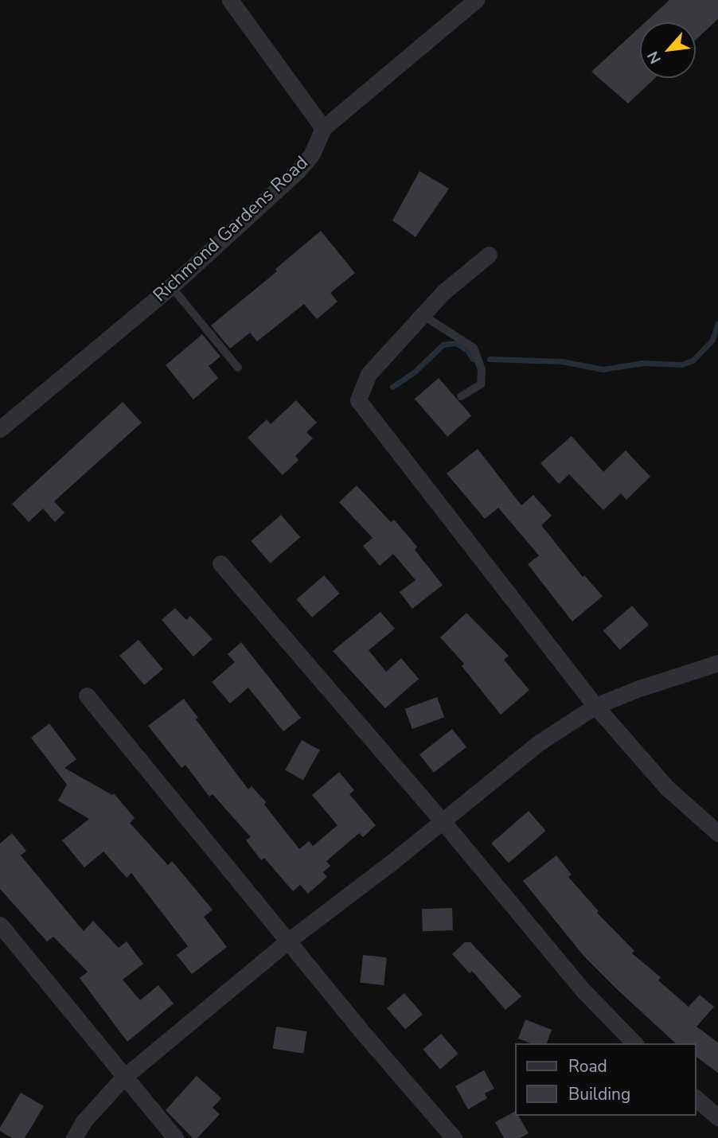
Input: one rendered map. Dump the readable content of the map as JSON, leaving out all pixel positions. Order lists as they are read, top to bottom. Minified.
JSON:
{"streets":{"street":["Richmond Gardens Road"]},"legend":["Road","Building"],"north":"bottom left"}
